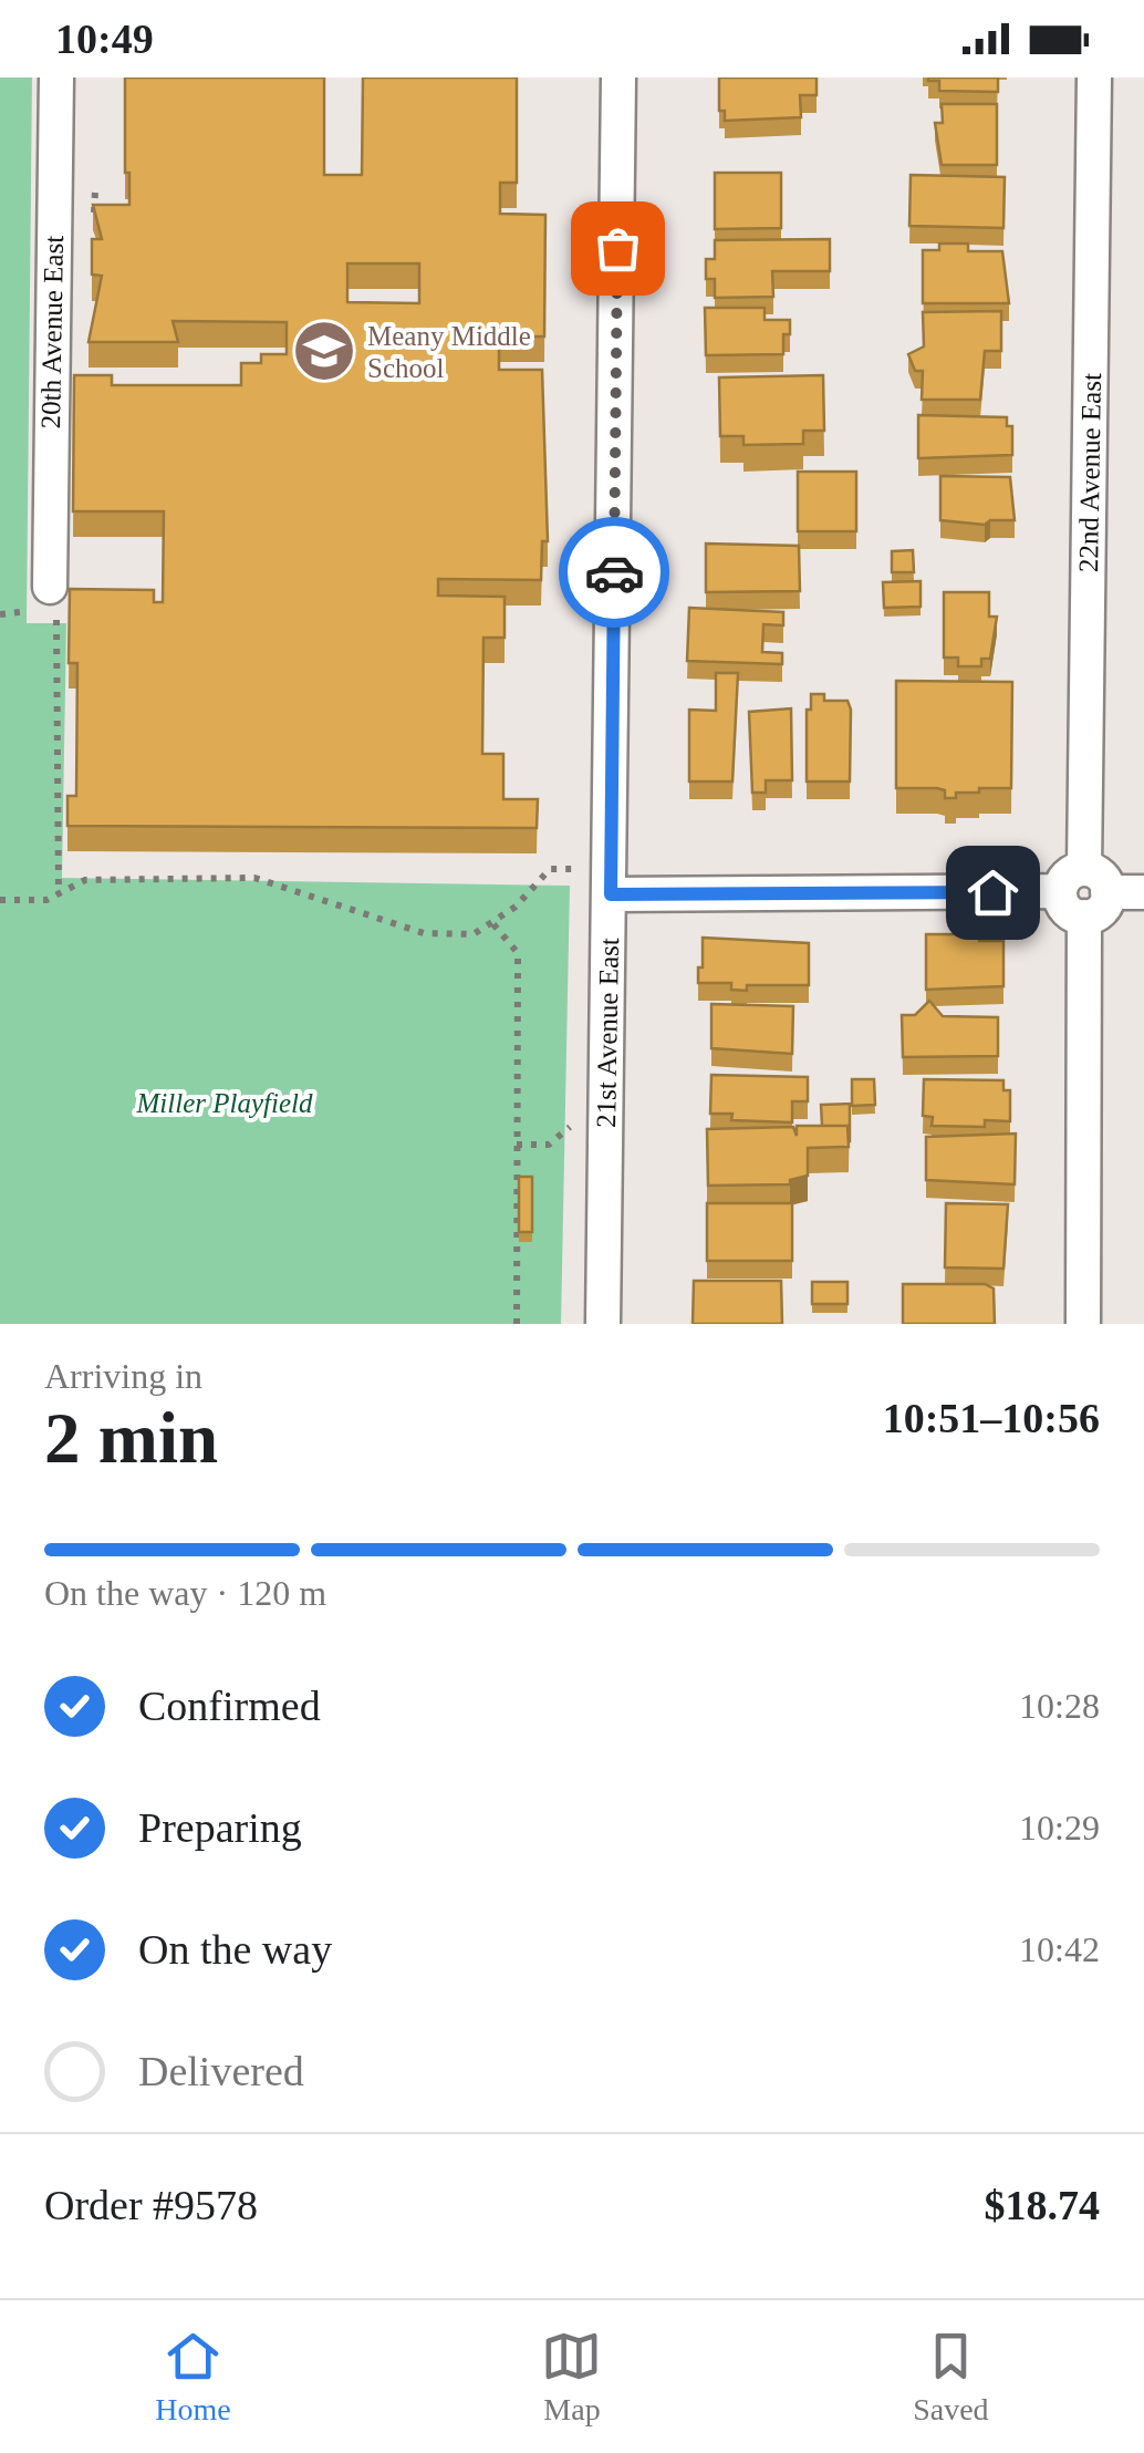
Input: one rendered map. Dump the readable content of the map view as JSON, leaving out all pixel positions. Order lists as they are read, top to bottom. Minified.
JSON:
{"streets":{"street":["20th Avenue East","22nd Avenue East","21st Avenue East"]},"parks":["Miller Playfield"],"places":{"school or university":["Meany Middle School"]},"page":{"status":"10:49","heading":["2 min","Arriving in","10:51–10:56"],"panel":["Order #9578","$18.74"],"bar":"On the way · 120 m","list":[["Confirmed","10:28"],["Preparing","10:29"],["On the way","10:42"],"Delivered"],"tabs":["Home","Map","Saved"]}}
